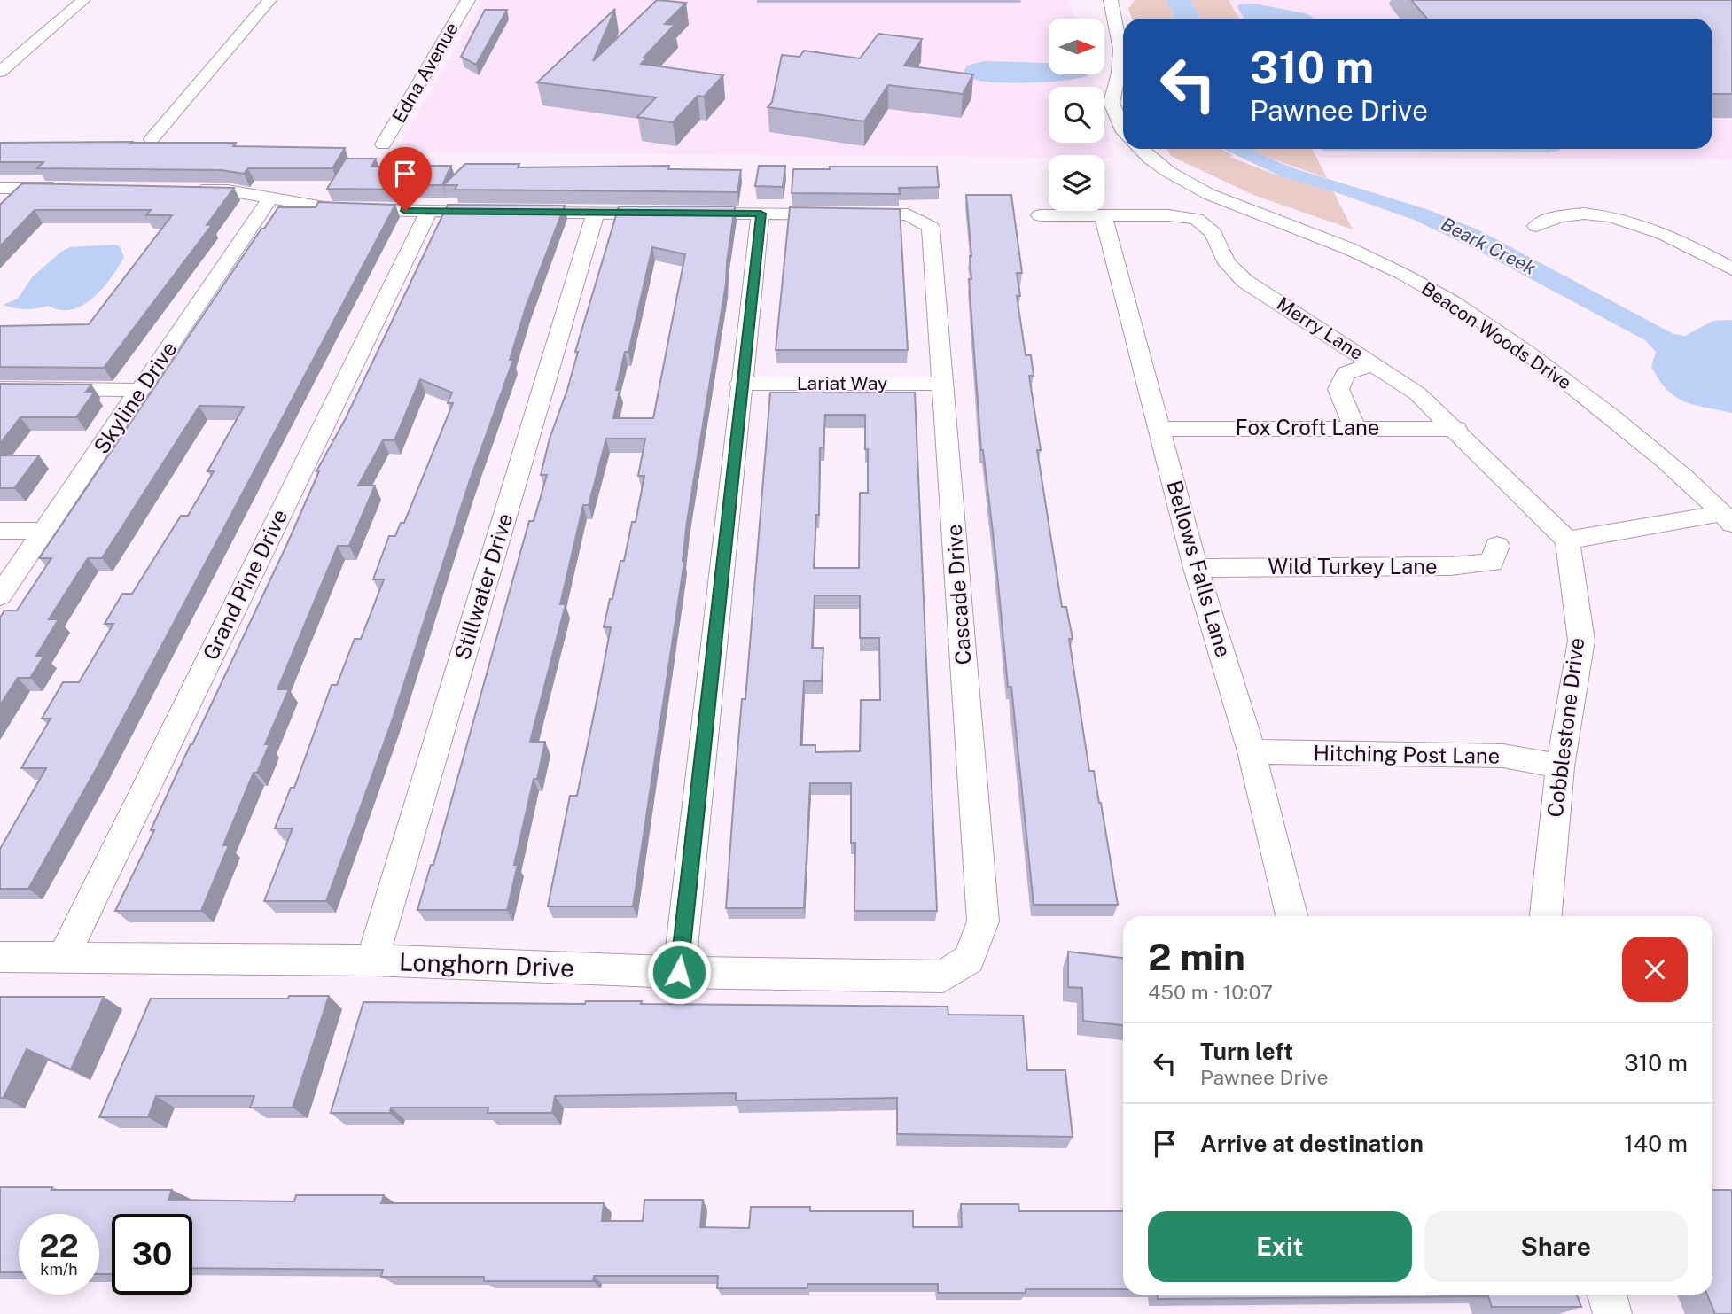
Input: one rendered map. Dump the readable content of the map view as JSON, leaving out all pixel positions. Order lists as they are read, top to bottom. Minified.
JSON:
{"streets":{"street":["Edna Avenue","Merry Lane","Beacon Woods Drive","Lariat Way","Skyline Drive","Fox Croft Lane","Wild Turkey Lane","Bellows Falls Lane","Grand Pine Drive","Stillwater Drive","Cascade Drive","Cobblestone Drive","Hitching Post Lane","Longhorn Drive"]},"crossings":[["Merry Lane","Fox Croft Lane"],["Merry Lane","Bellows Falls Lane"],["Merry Lane","Cobblestone Drive"],["Lariat Way","Cascade Drive"],["Fox Croft Lane","Bellows Falls Lane"],["Wild Turkey Lane","Bellows Falls Lane"],["Bellows Falls Lane","Hitching Post Lane"],["Grand Pine Drive","Longhorn Drive"],["Stillwater Drive","Longhorn Drive"],["Cascade Drive","Longhorn Drive"],["Cobblestone Drive","Hitching Post Lane"]],"water":["Beark Creek"],"north":"right","page":{"turn":["310 m","Pawnee Drive"],"heading":["2 min","450 m · 10:07"],"list":[{"name":"Turn left","note":"Pawnee Drive","value":"310 m"},{"name":"Arrive at destination","value":"140 m"}],"buttons":["Exit","Share"],"speed":"22 km/h","limit":"30"}}
